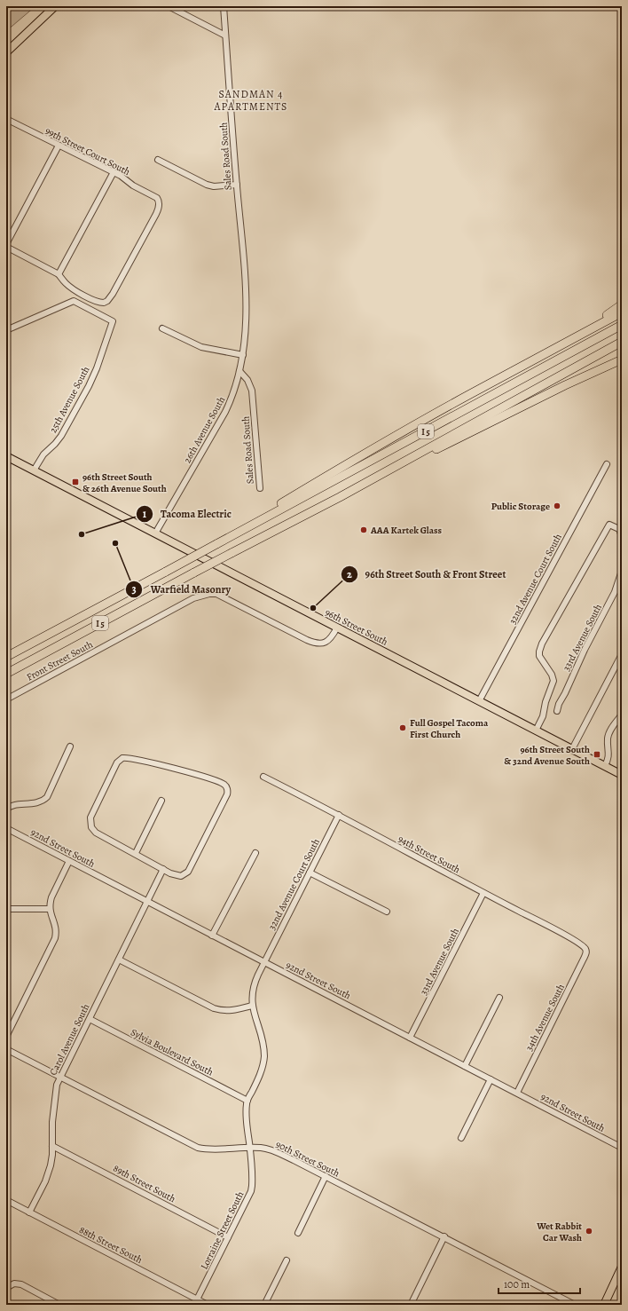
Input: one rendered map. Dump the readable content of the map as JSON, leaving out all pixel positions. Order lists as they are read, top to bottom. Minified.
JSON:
{"streets":{"highway":["I 5"],"main road":["96th Street South"],"street":["99th Street Court South","Sales Road South","25th Avenue South","26th Avenue South","32nd Avenue Court South","33rd Avenue South","Front Street South","92nd Street South","94th Street South","34th Avenue South","Carol Avenue South","Sylvia Boulevard South","90th Street South","89th Street South","Lorraine Street South","88th Street South"]},"crossings":[["Sales Road South","26th Avenue South"],["25th Avenue South","96th Street South"],["26th Avenue South","96th Street South"],["32nd Avenue Court South","96th Street South"],["32nd Avenue Court South","92nd Street South"],["32nd Avenue Court South","94th Street South"],["32nd Avenue Court South","Lorraine Street South"],["96th Street South","Front Street South"],["33rd Avenue South","92nd Street South"],["33rd Avenue South","94th Street South"],["92nd Street South","34th Avenue South"],["92nd Street South","Carol Avenue South"],["92nd Street South","Lorraine Street South"],["94th Street South","34th Avenue South"],["Carol Avenue South","Sylvia Boulevard South"],["Carol Avenue South","90th Street South"],["Carol Avenue South","89th Street South"],["Carol Avenue South","88th Street South"],["Sylvia Boulevard South","Lorraine Street South"],["90th Street South","Lorraine Street South"],["89th Street South","Lorraine Street South"],["Lorraine Street South","88th Street South"]],"districts":["SANDMAN 4 APARTMENTS"],"places":{"transit":["96th Street South & 26th Avenue South","96th Street South & 32nd Avenue South"],"other":["Public Storage","AAA Kartek Glass","Tacoma Electric","Warfield Masonry","96th Street South & Front Street","Full Gospel Tacoma First Church","Wet Rabbit Car Wash"]},"scale_bar":"100 m"}
